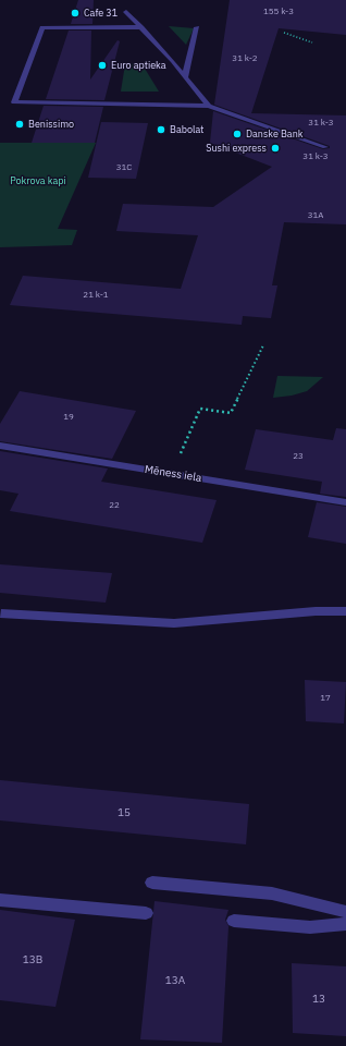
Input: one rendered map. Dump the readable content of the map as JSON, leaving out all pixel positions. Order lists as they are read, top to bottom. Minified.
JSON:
{"streets":{"street":["Mēness iela"]},"parks":["Pokrova kapi"],"places":["Cafe 31","Euro aptieka","Benissimo","Babolat","Danske Bank","Sushi express"],"house_numbers":["155 k-3","31 k-2","31 k-3","31 k-3","31C","31A","21 k-1","19","23","22","17","15","13B","13A","13"]}
